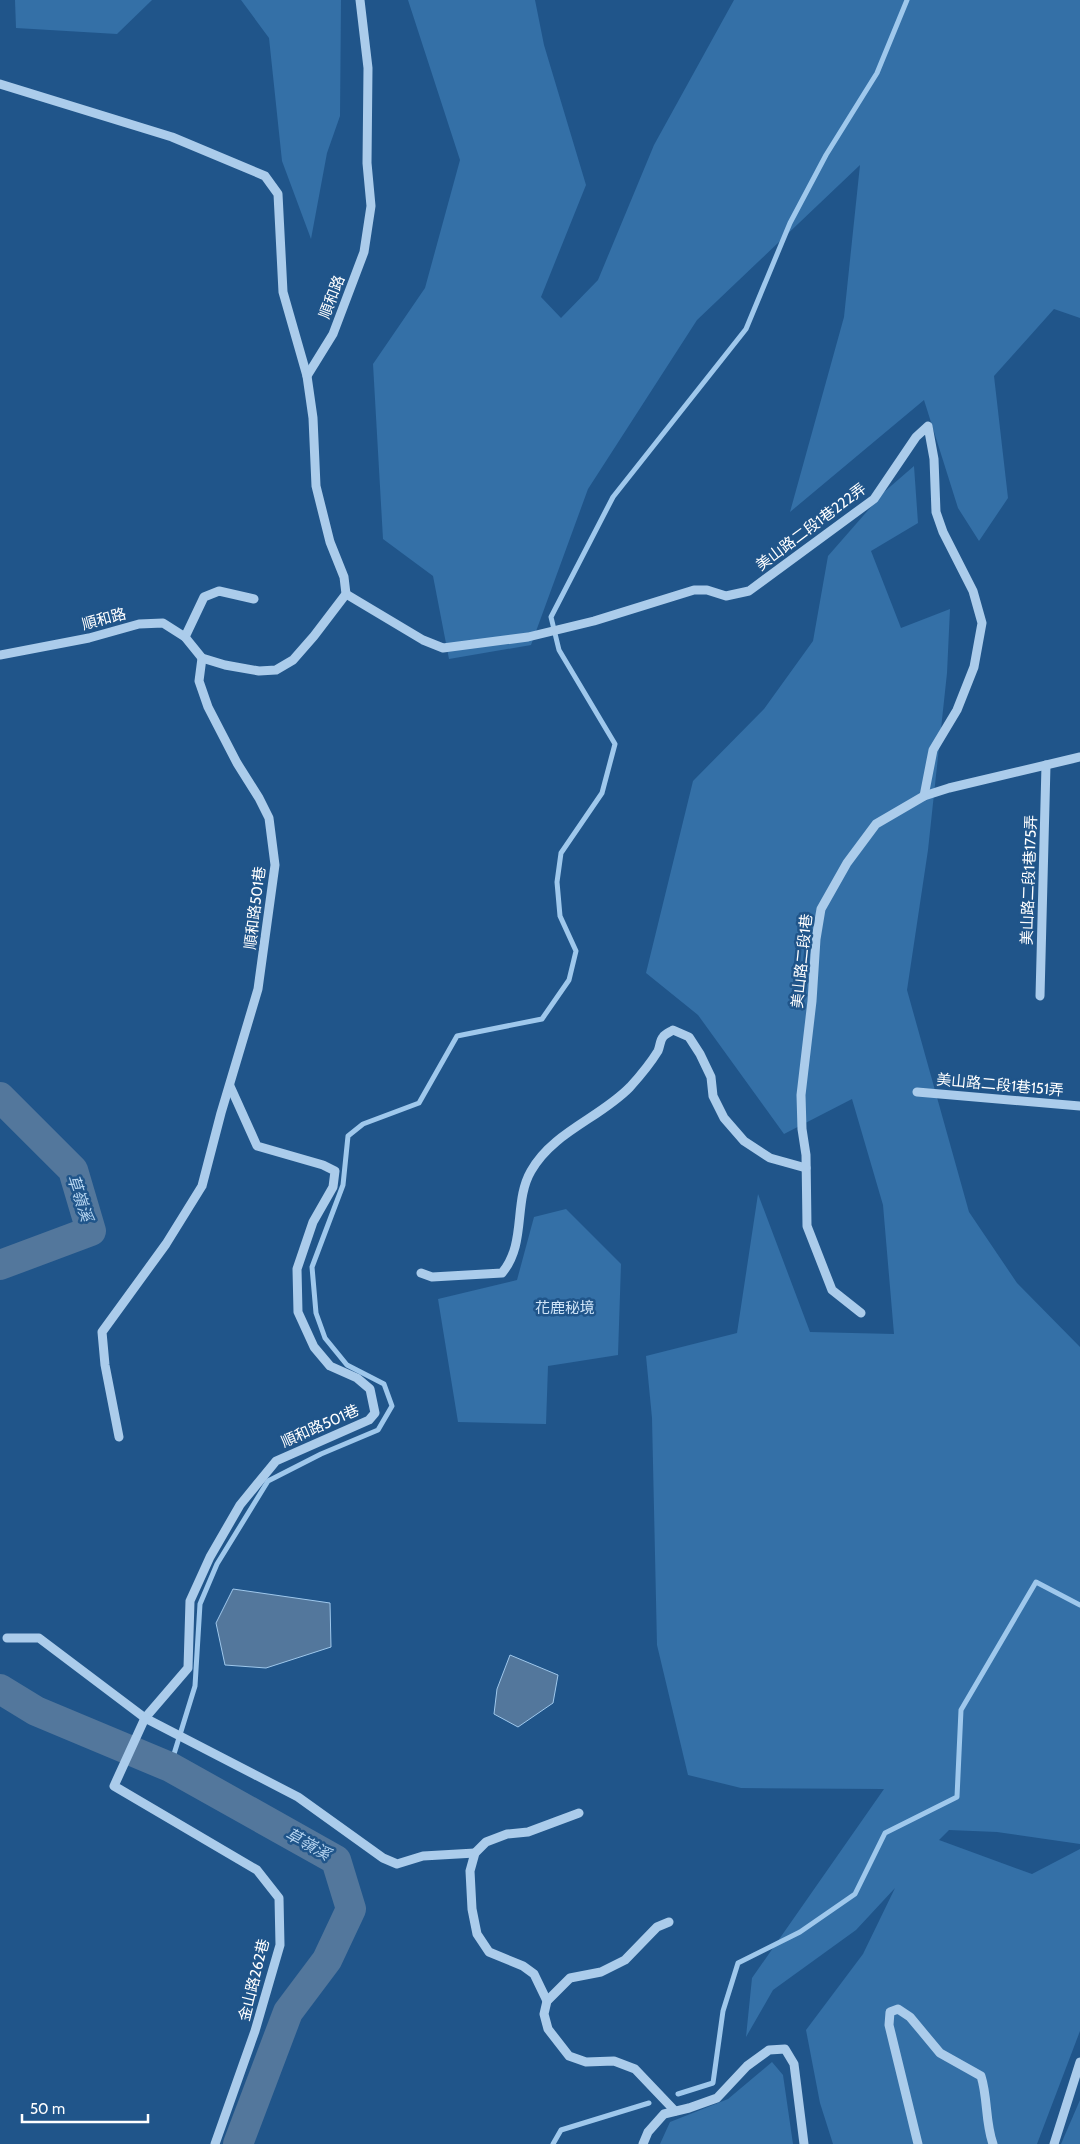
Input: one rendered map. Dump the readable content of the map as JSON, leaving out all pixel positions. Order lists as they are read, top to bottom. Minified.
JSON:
{"streets":{"street":["順和路","美山路二段1巷222弄","美山路二段1巷175弄","順和路501巷","美山路二段1巷","美山路二段1巷151弄","金山路262巷"]},"crossings":[["順和路","順和路501巷"],["美山路二段1巷222弄","美山路二段1巷"],["美山路二段1巷175弄","美山路二段1巷"],["順和路501巷","金山路262巷"]],"water":["草嶺溪"],"parks":["花鹿秘境"],"scale_bar":"50 m"}
